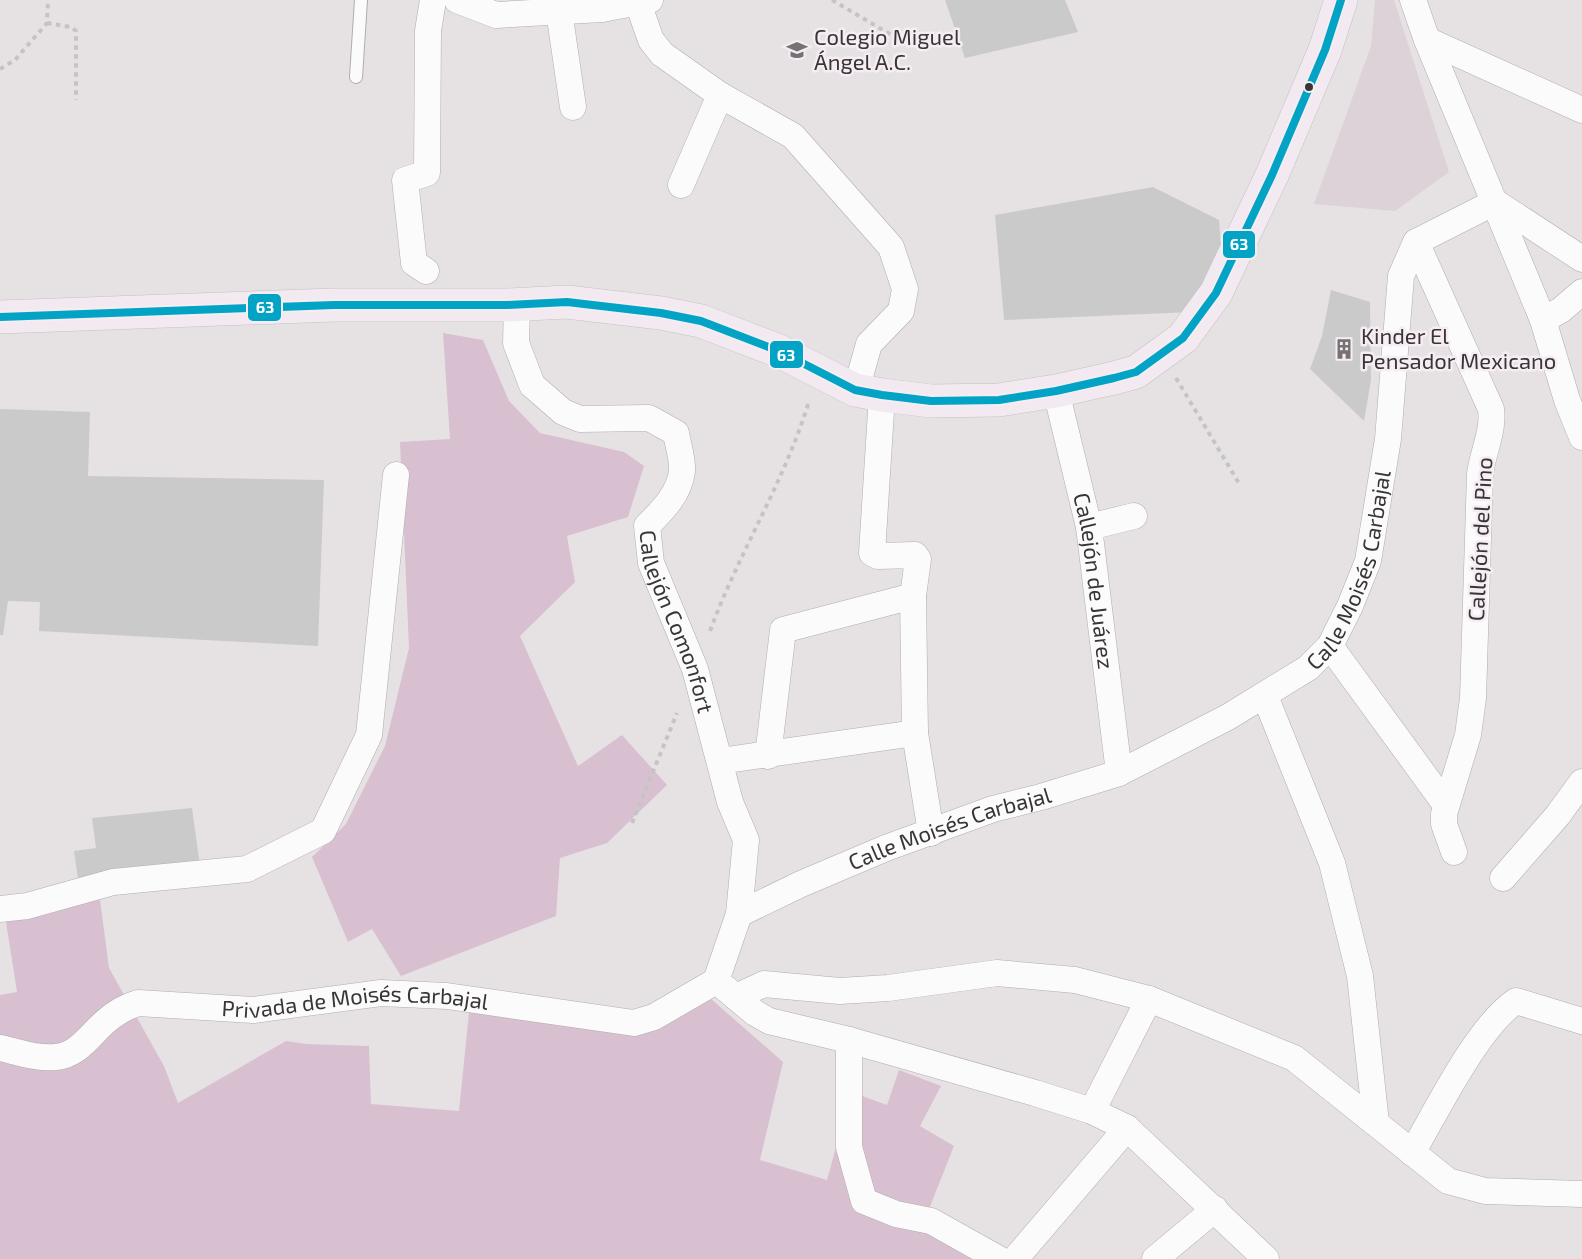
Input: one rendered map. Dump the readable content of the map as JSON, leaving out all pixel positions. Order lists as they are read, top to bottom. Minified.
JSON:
{"streets":{"street":["Callejón del Pino","Calle Moisés Carbajal","Callejón de Juárez","Callejón Comonfort","Privada de Moisés Carbajal"]},"crossings":[["Callejón del Pino","Calle Moisés Carbajal"],["Calle Moisés Carbajal","Callejón de Juárez"],["Calle Moisés Carbajal","Callejón Comonfort"]],"places":{"school or university":["Colegio Miguel Ángel A.C."],"building":["Kinder El Pensador Mexicano"]},"lines":["transit line 63"]}
